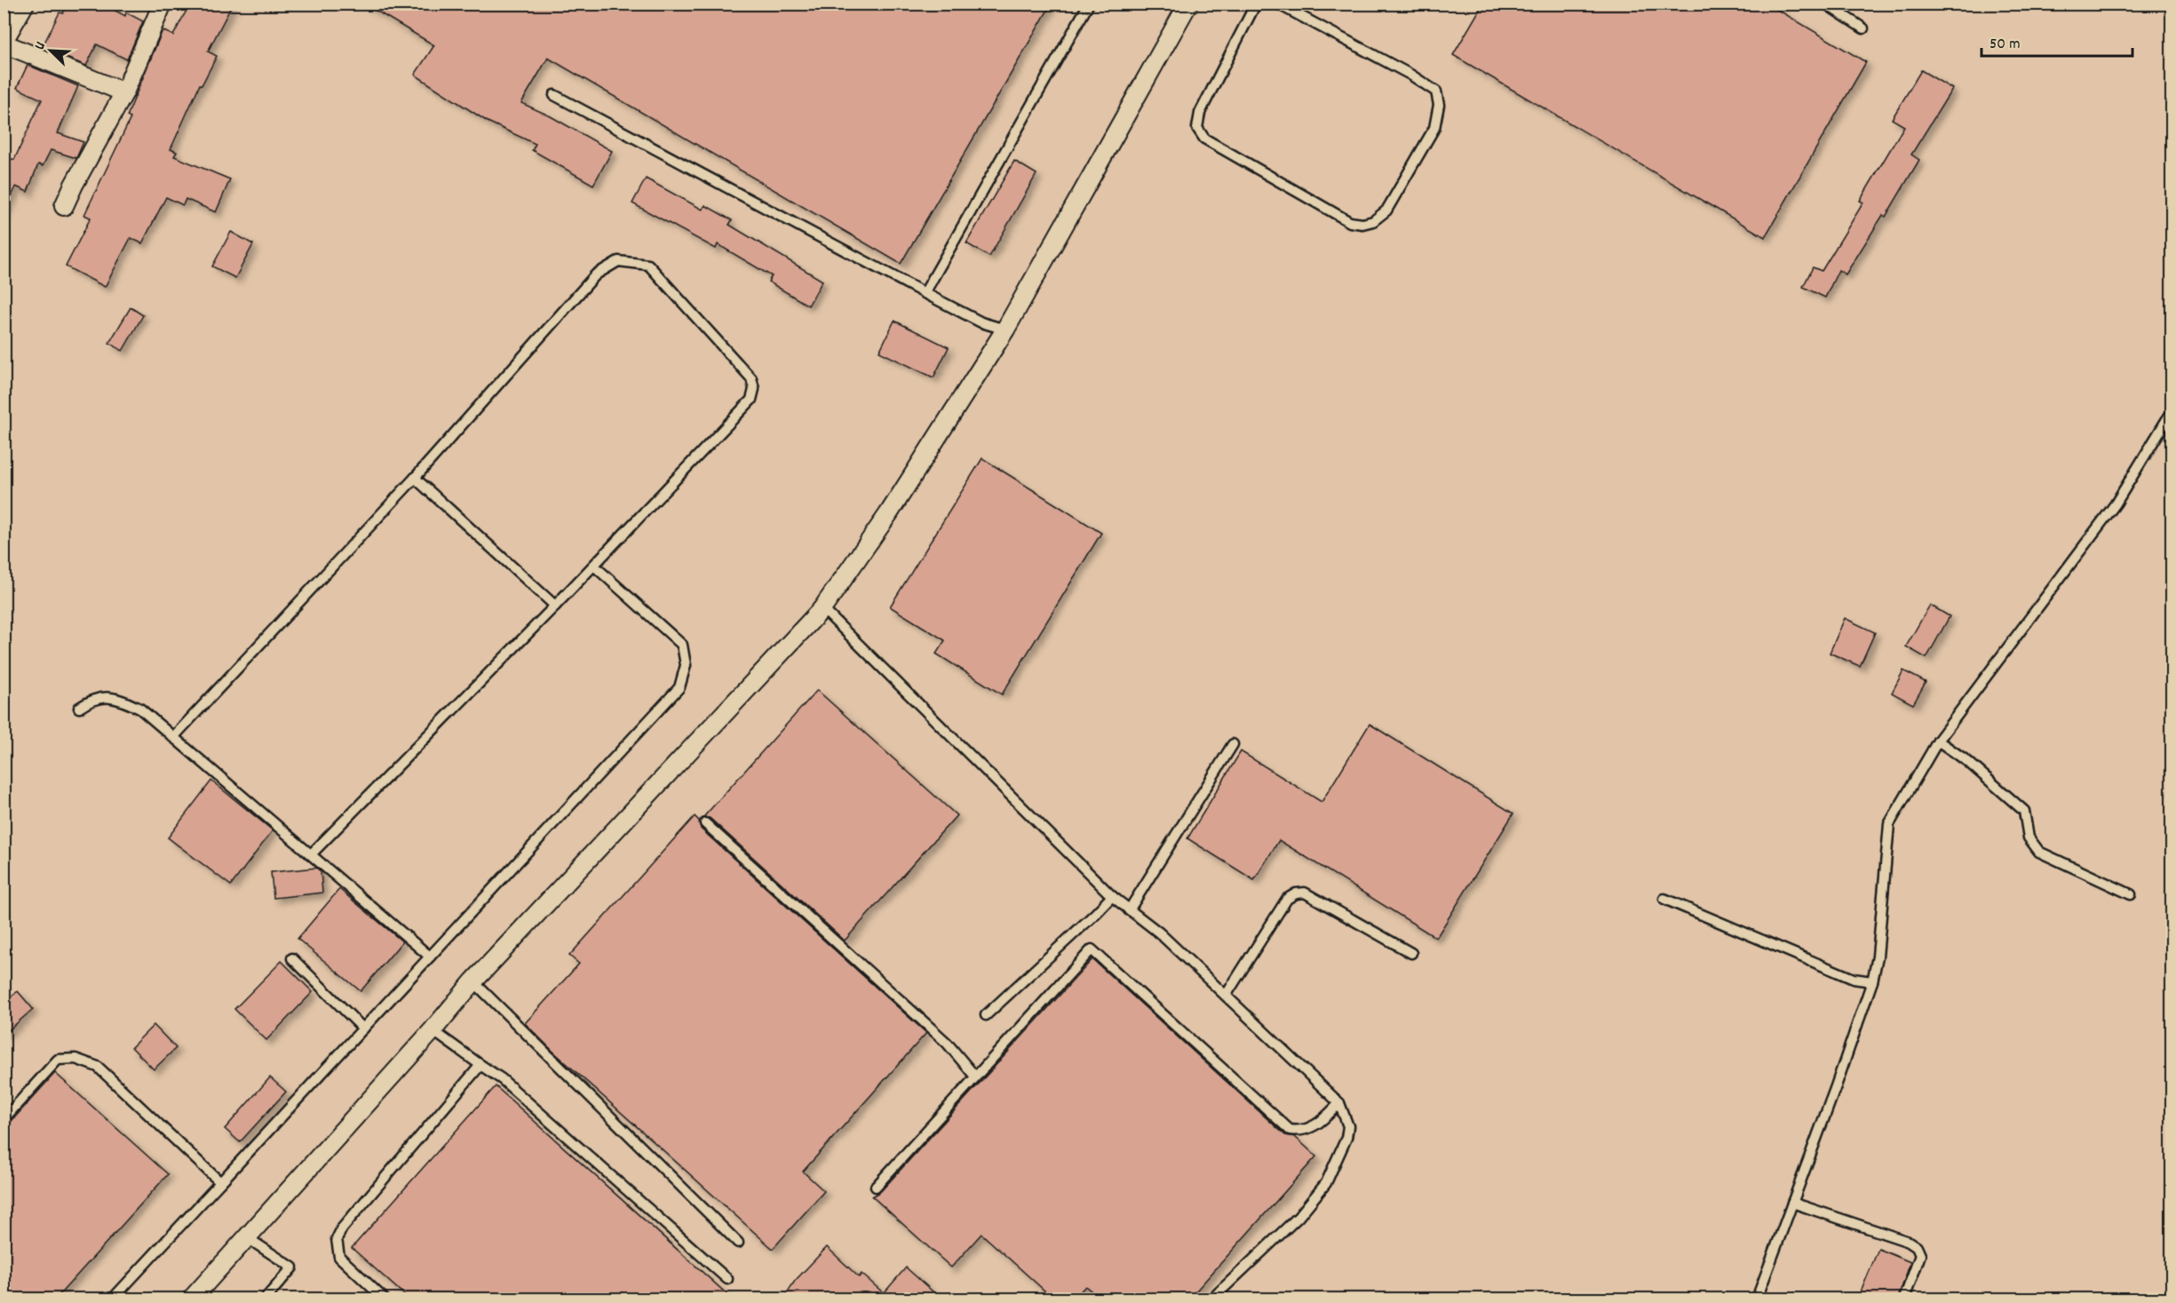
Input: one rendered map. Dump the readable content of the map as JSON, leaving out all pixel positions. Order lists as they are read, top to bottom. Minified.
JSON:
{"scale_bar":"50 m","north":"top left"}
